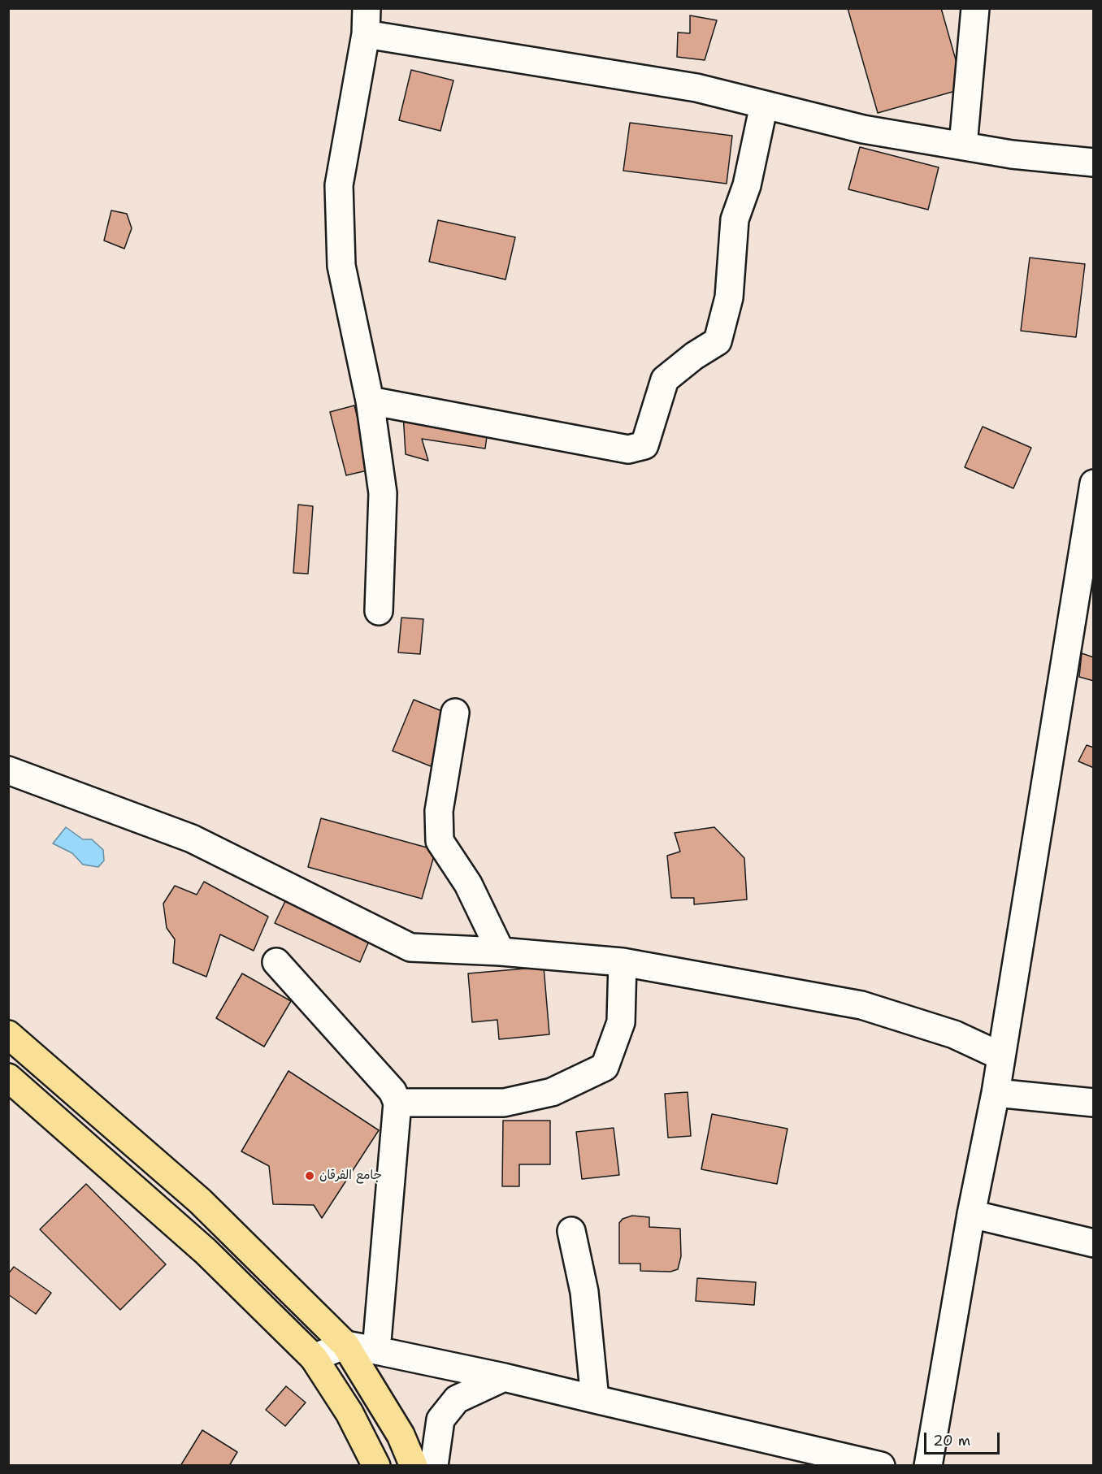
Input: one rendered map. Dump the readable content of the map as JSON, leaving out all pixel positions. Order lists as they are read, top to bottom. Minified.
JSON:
{"places":["جامع الفرقان"],"scale_bar":"20 m"}
